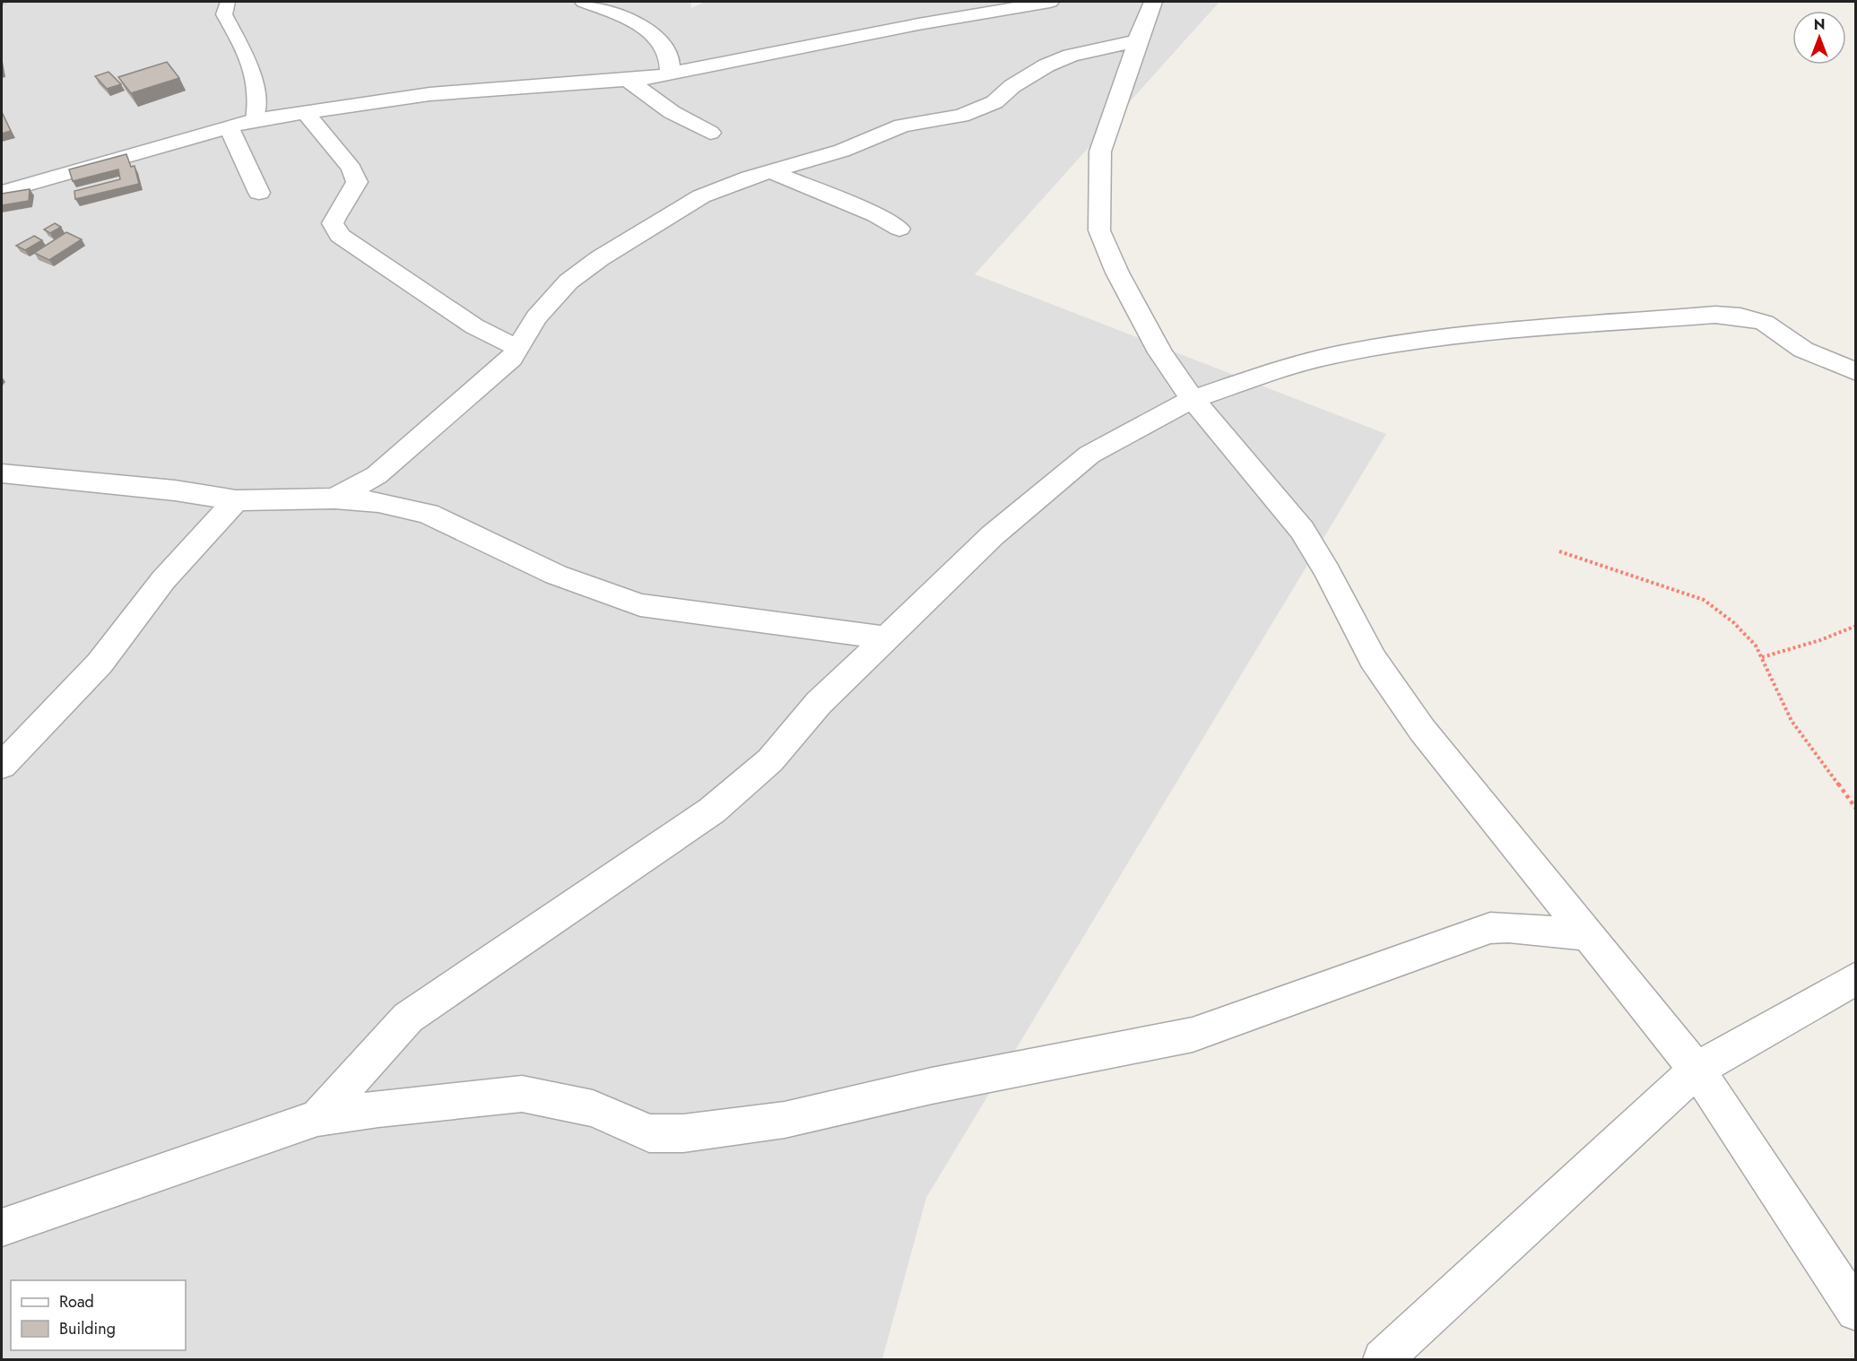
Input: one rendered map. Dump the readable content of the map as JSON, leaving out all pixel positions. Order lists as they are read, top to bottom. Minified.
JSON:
{"legend":["Road","Building"],"north":"top"}
